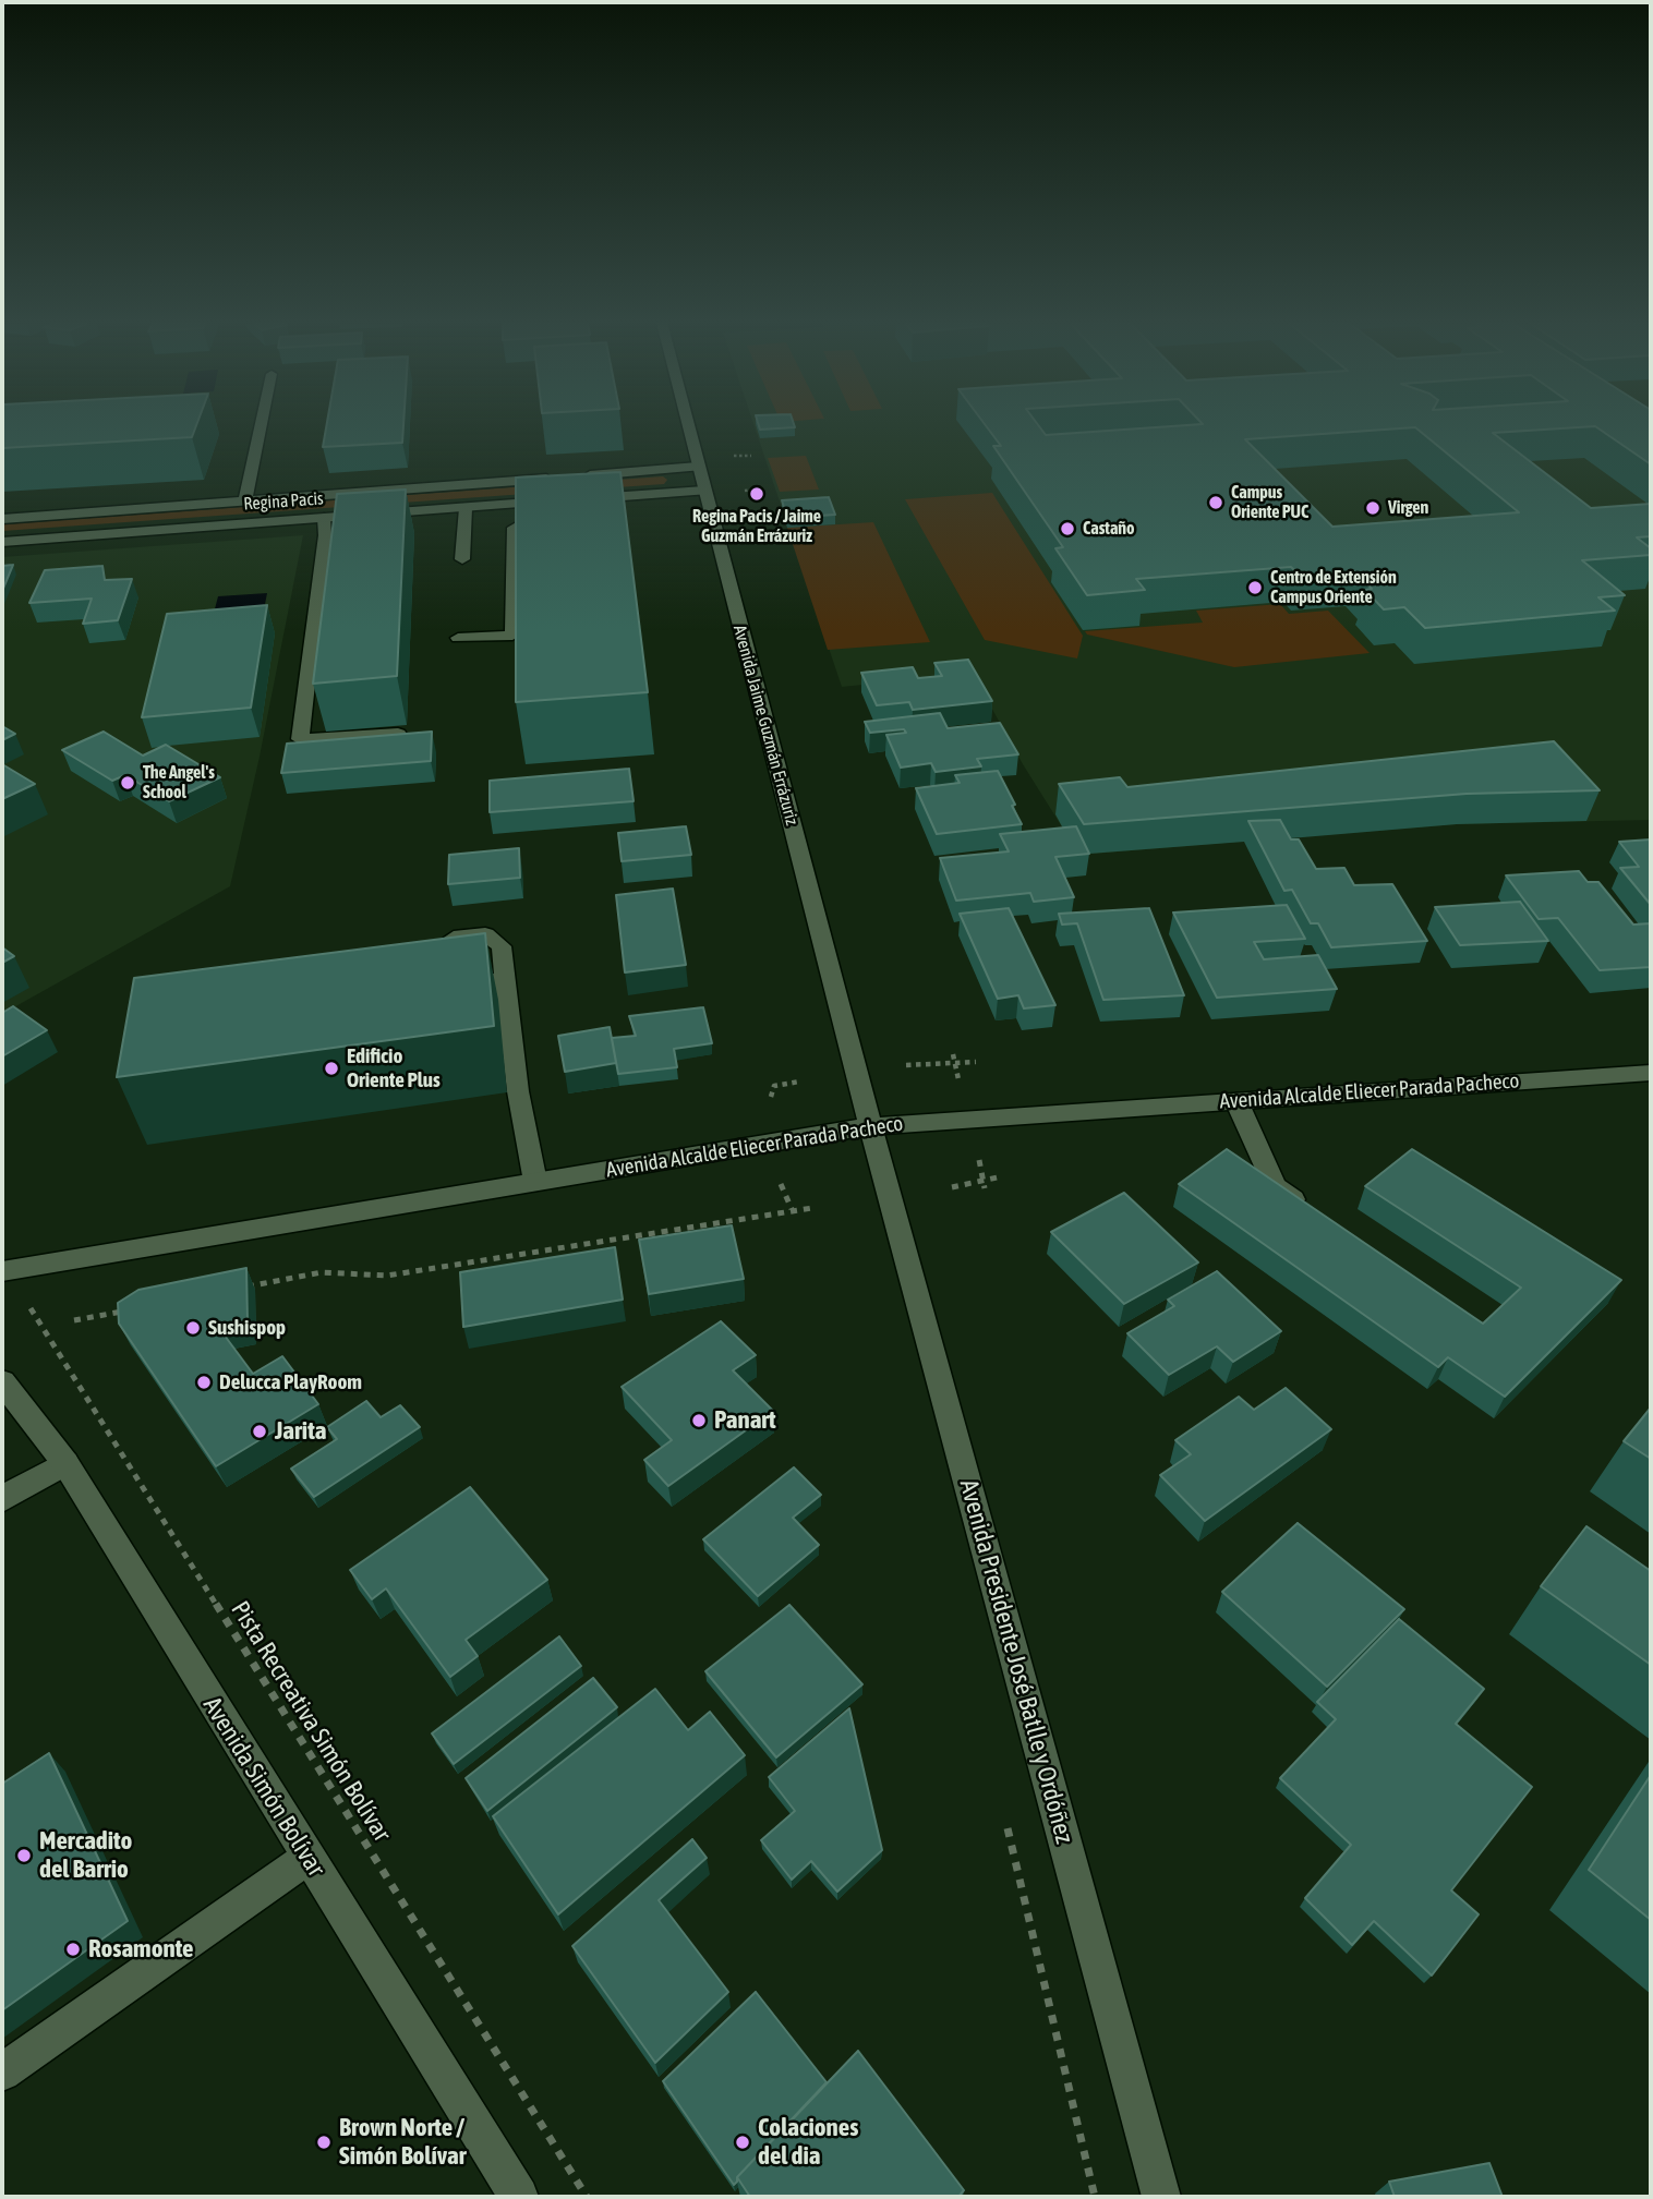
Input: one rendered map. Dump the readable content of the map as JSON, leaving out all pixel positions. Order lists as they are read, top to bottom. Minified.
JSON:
{"streets":{"street":["Regina Pacis","Avenida Jaime Guzmán Errázuriz","Avenida Alcalde Eliecer Parada Pacheco","Avenida Presidente José Batlle y Ordóñez","Avenida Simón Bolívar"],"path":["Pista Recreativa Simón Bolívar"]},"crossings":[["Regina Pacis","Avenida Jaime Guzmán Errázuriz"],["Avenida Jaime Guzmán Errázuriz","Avenida Alcalde Eliecer Parada Pacheco"],["Avenida Jaime Guzmán Errázuriz","Avenida Presidente José Batlle y Ordóñez"],["Avenida Alcalde Eliecer Parada Pacheco","Avenida Presidente José Batlle y Ordóñez"],["Avenida Alcalde Eliecer Parada Pacheco","Pista Recreativa Simón Bolívar"]],"places":["Regina Pacis / Jaime Guzmán Errázuriz","Campus Oriente PUC","Virgen","Castaño","Centro de Extensión Campus Oriente","The Angel's School","Edificio Oriente Plus","Sushispop","Delucca PlayRoom","Panart","Jarita","Mercadito del Barrio","Rosamonte","Brown Norte / Simón Bolívar","Colaciones del dia"]}
